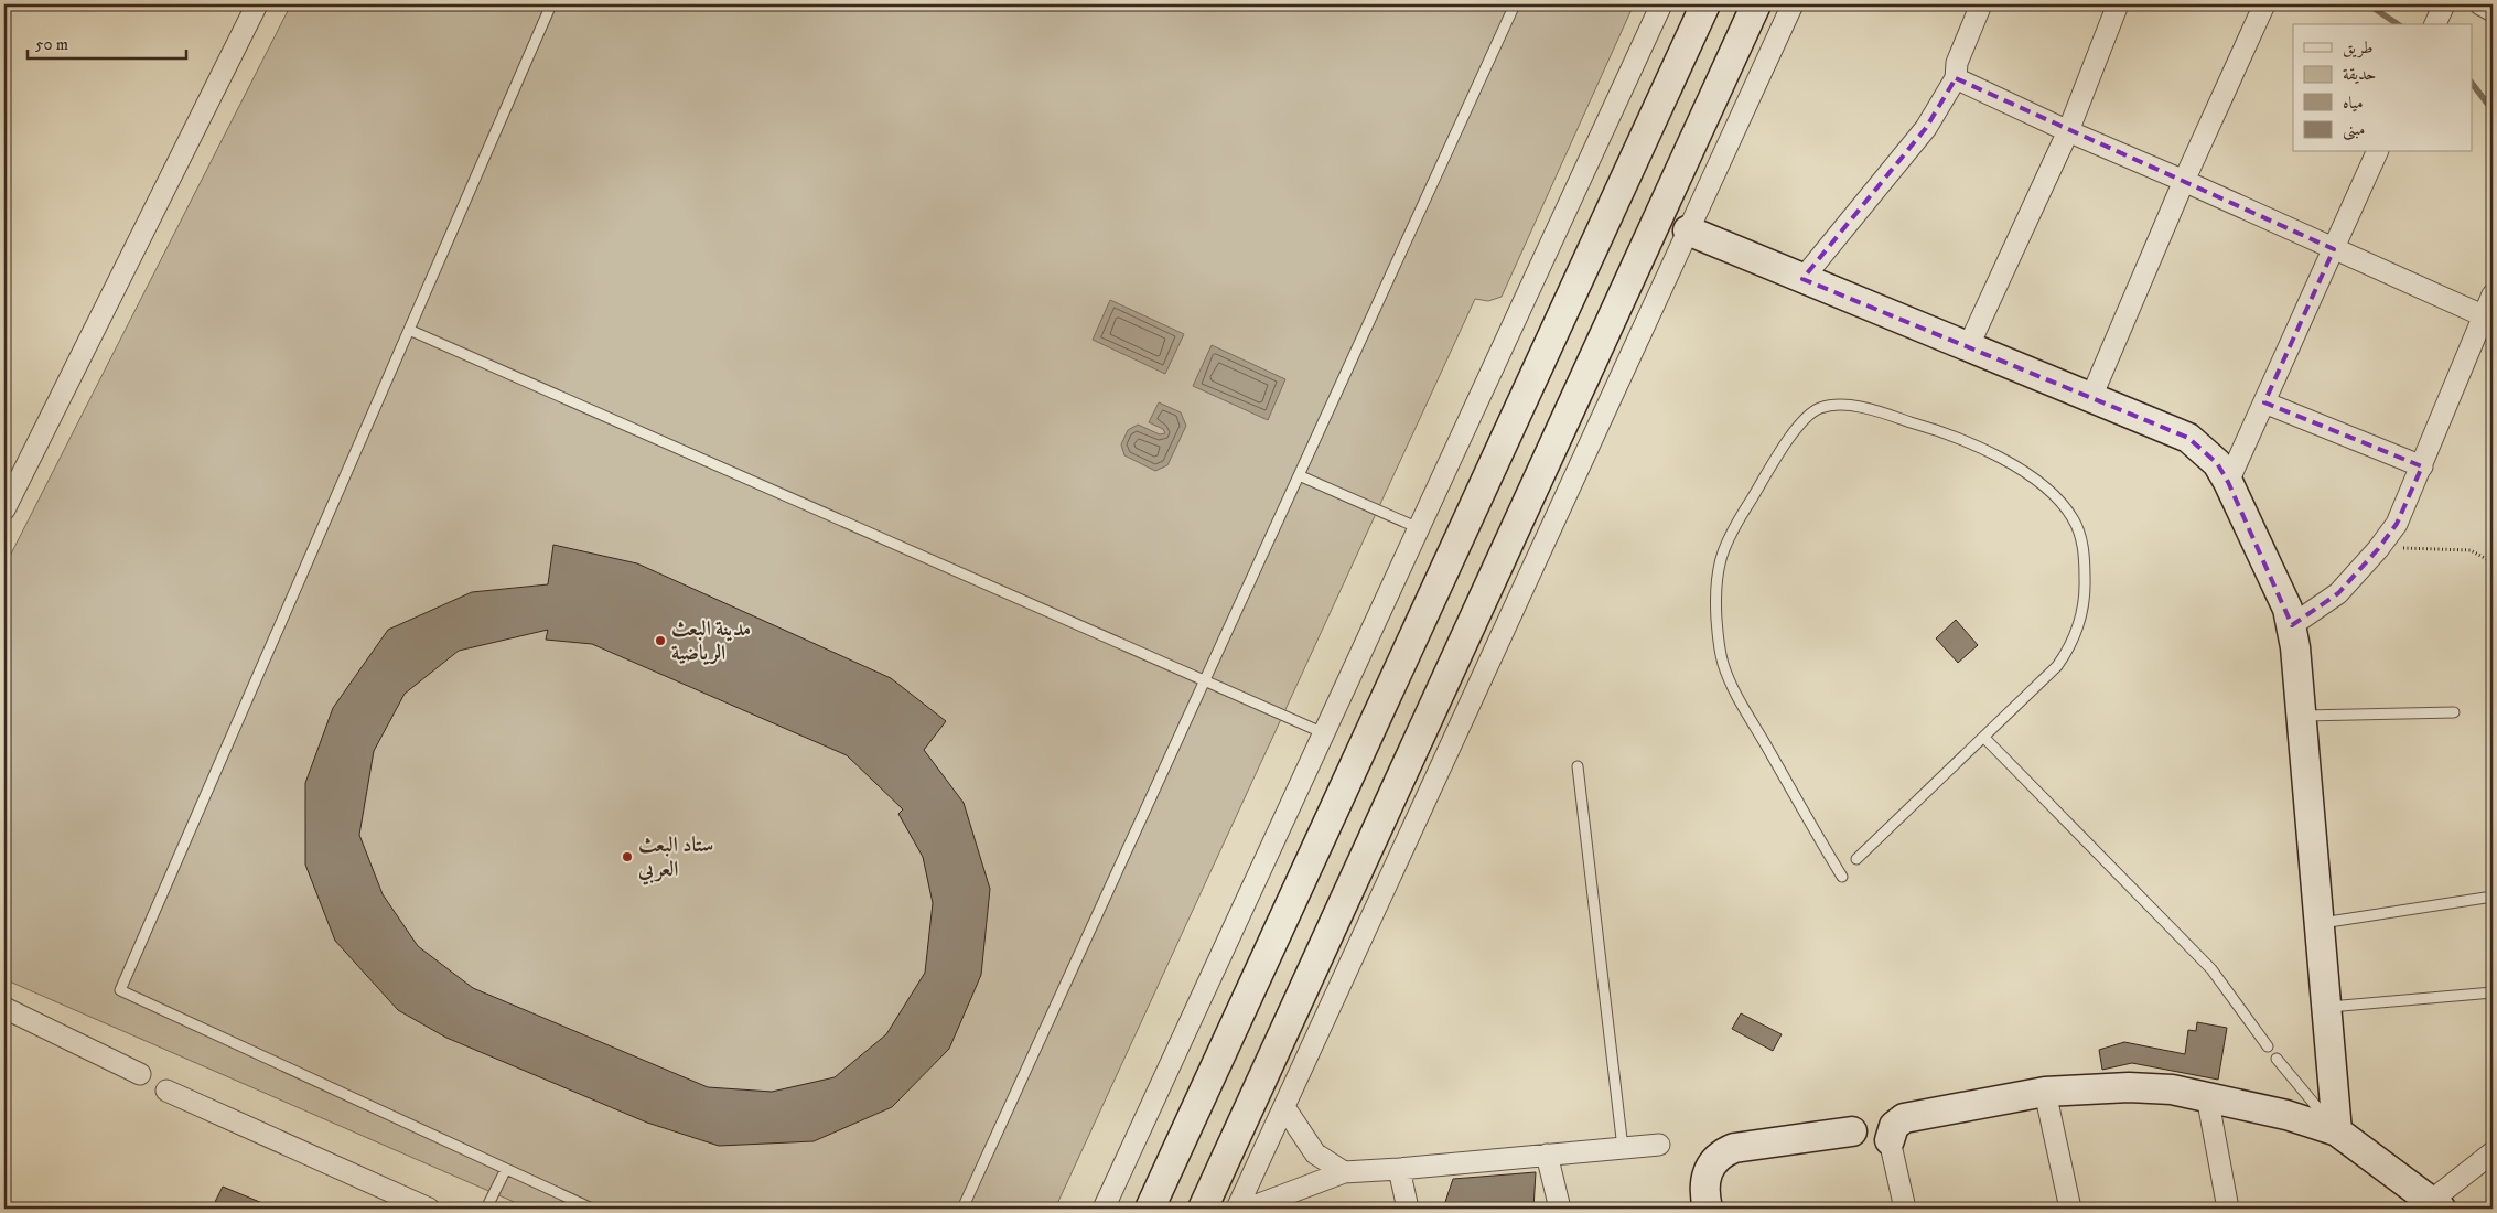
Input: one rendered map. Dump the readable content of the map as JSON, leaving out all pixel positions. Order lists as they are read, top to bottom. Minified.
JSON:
{"places":["مدينة البعث الرياضية","ستاد البعث العربي"],"legend":["طريق","حديقة","مياه","مبنى"],"scale_bar":"50 m"}
